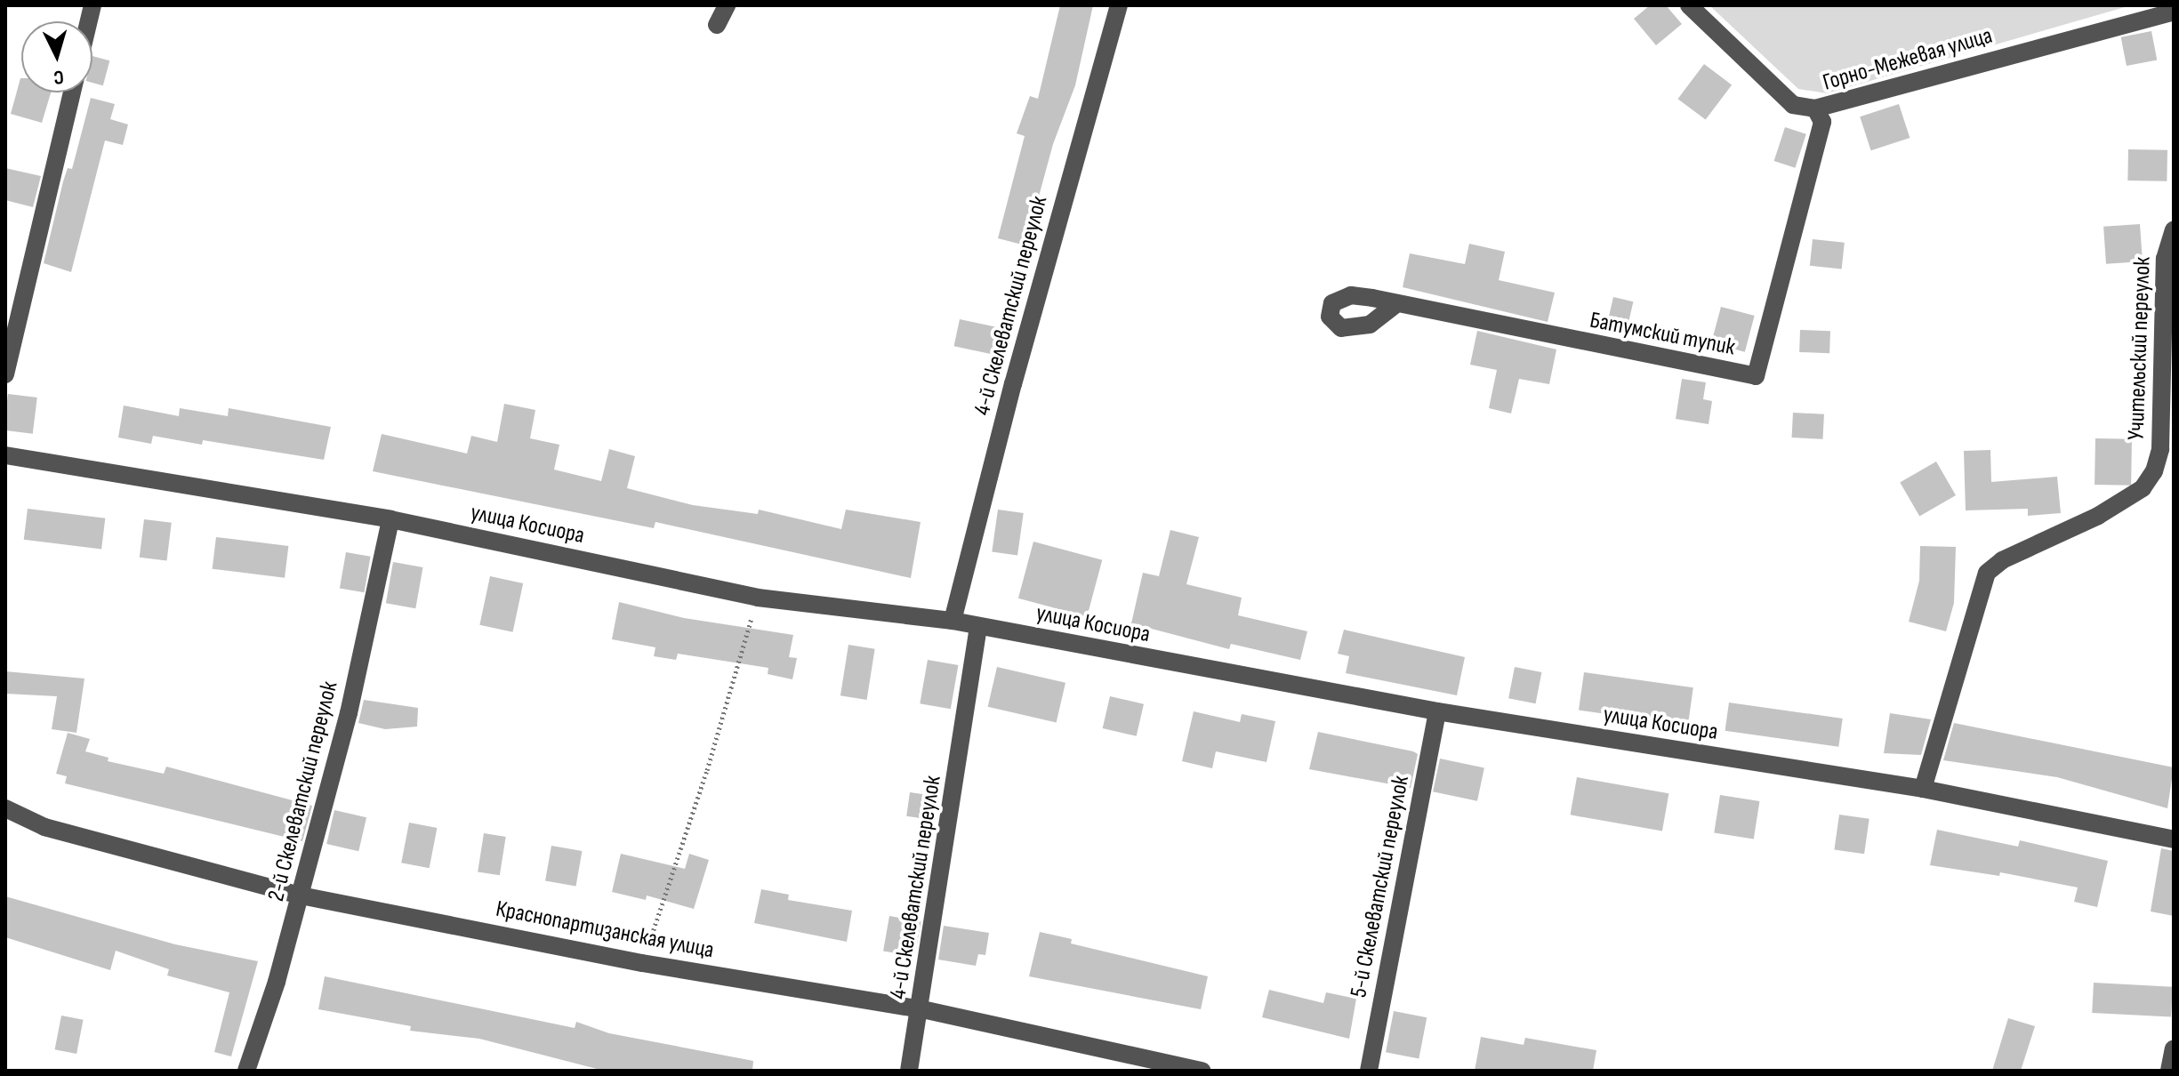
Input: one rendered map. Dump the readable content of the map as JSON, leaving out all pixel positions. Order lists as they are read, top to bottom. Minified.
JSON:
{"streets":{"street":["Горно-Межевая улица","4-й Скелеватский переулок","Батумский тупик","Учительский переулок","улица Косиора","2-й Скелеватский переулок","5-й Скелеватский переулок","Краснопартизанская улица"]},"crossings":[["Горно-Межевая улица","Батумский тупик"],["4-й Скелеватский переулок","улица Косиора"],["4-й Скелеватский переулок","Краснопартизанская улица"],["Учительский переулок","улица Косиора"],["улица Косиора","2-й Скелеватский переулок"],["улица Косиора","5-й Скелеватский переулок"],["2-й Скелеватский переулок","Краснопартизанская улица"]],"north":"bottom"}
